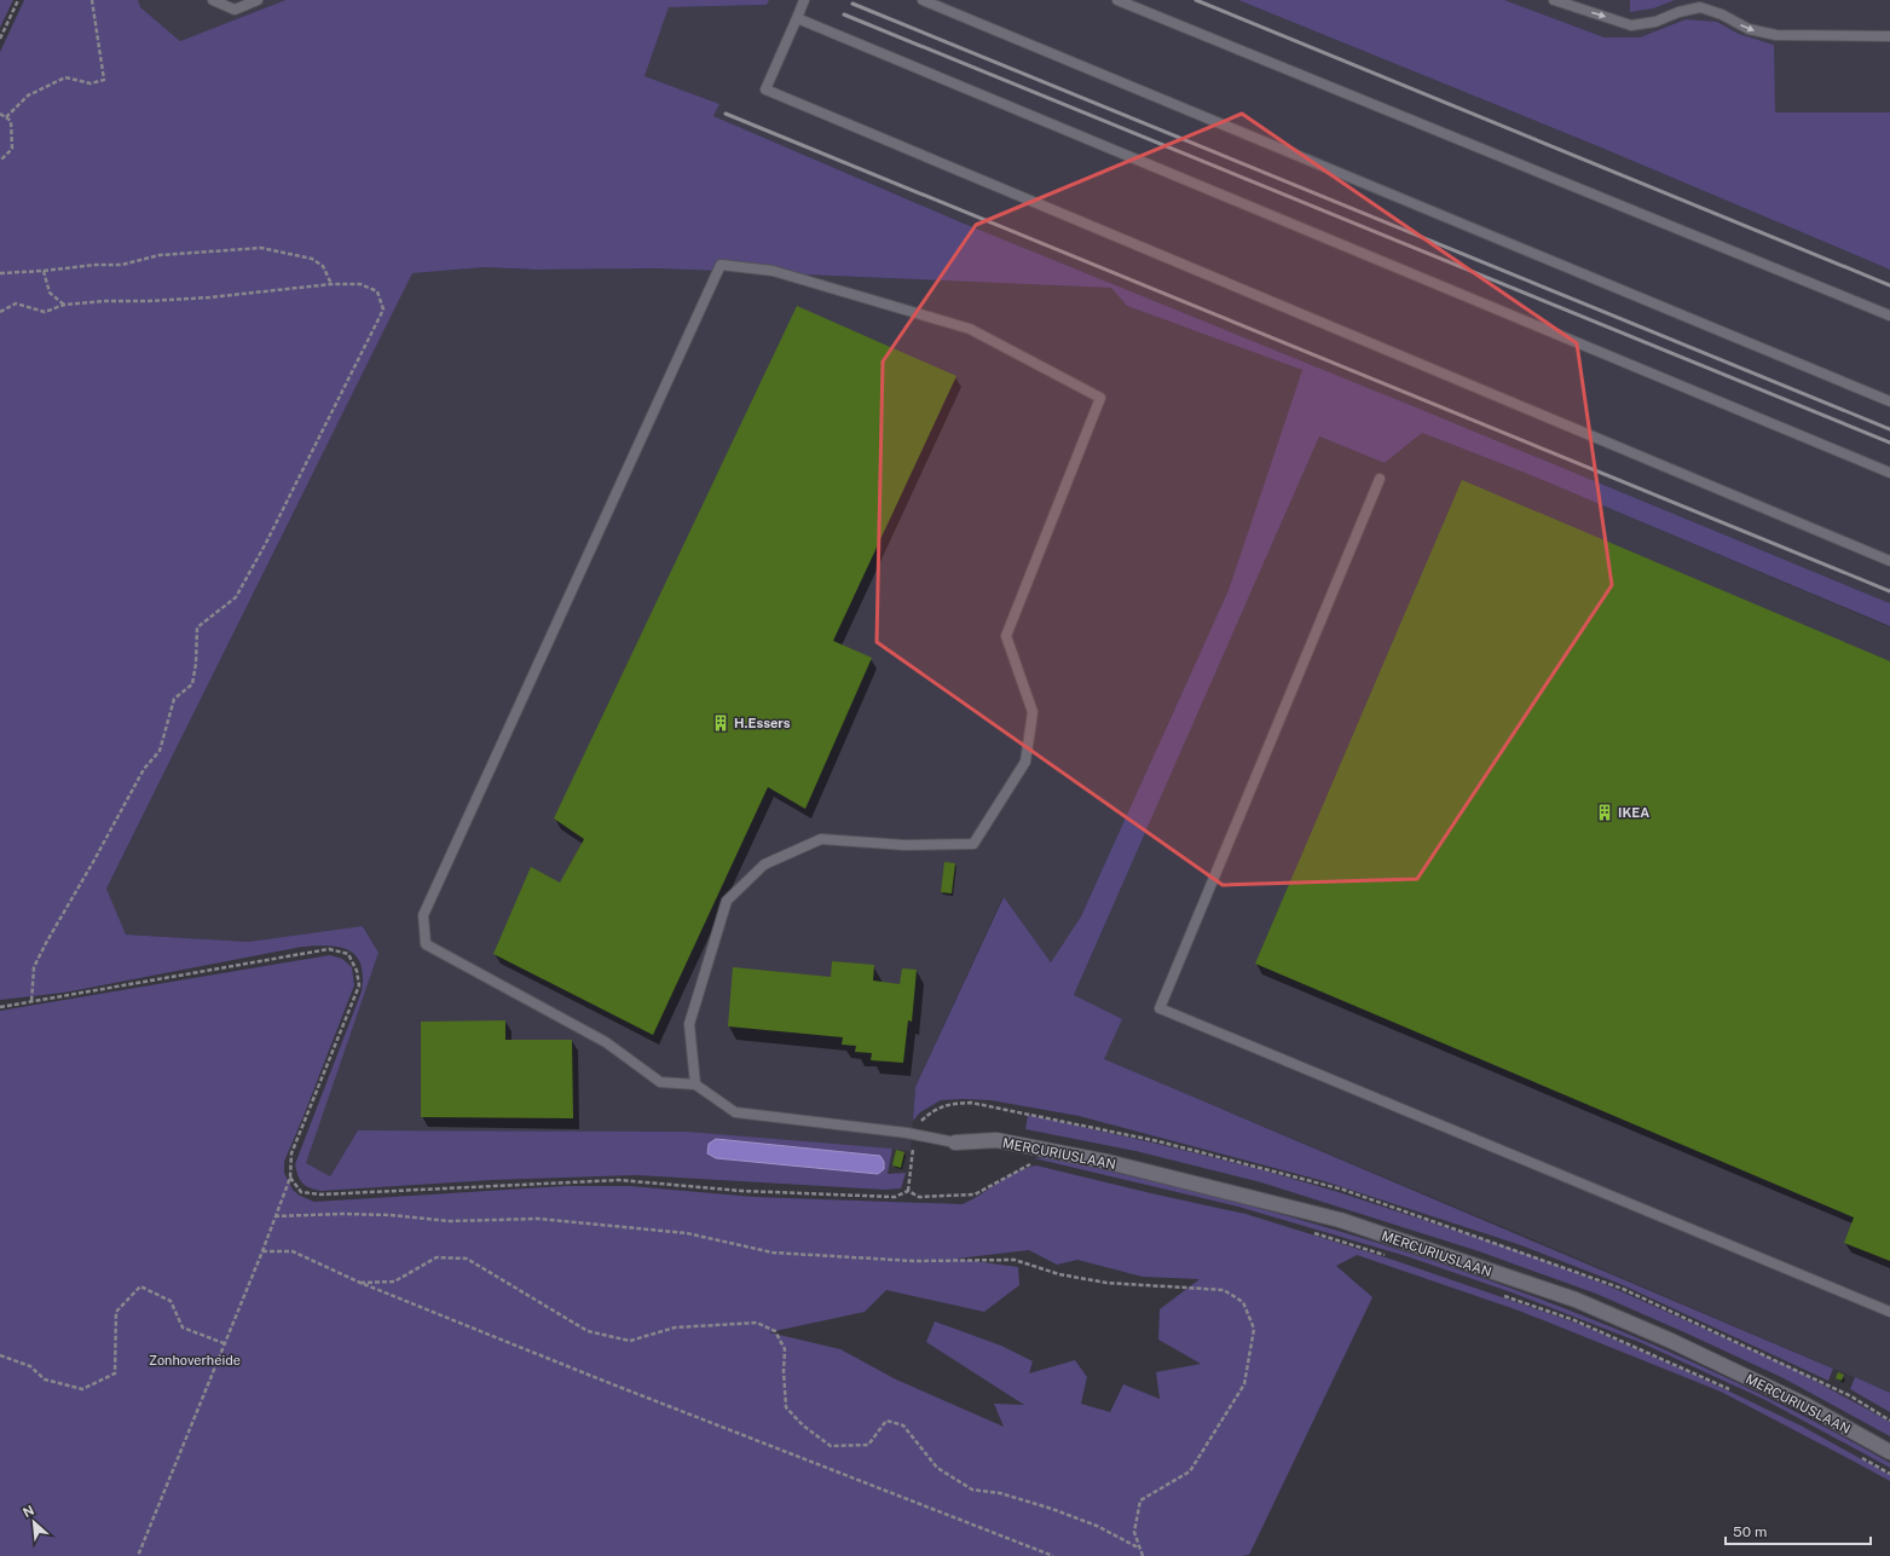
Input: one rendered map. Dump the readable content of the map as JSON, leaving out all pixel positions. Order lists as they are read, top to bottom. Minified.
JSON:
{"streets":{"street":["MERCURIUSLAAN"]},"parks":["Zonhoverheide"],"places":{"building":["H.Essers","IKEA"]},"scale_bar":"50 m","north":"top left"}
